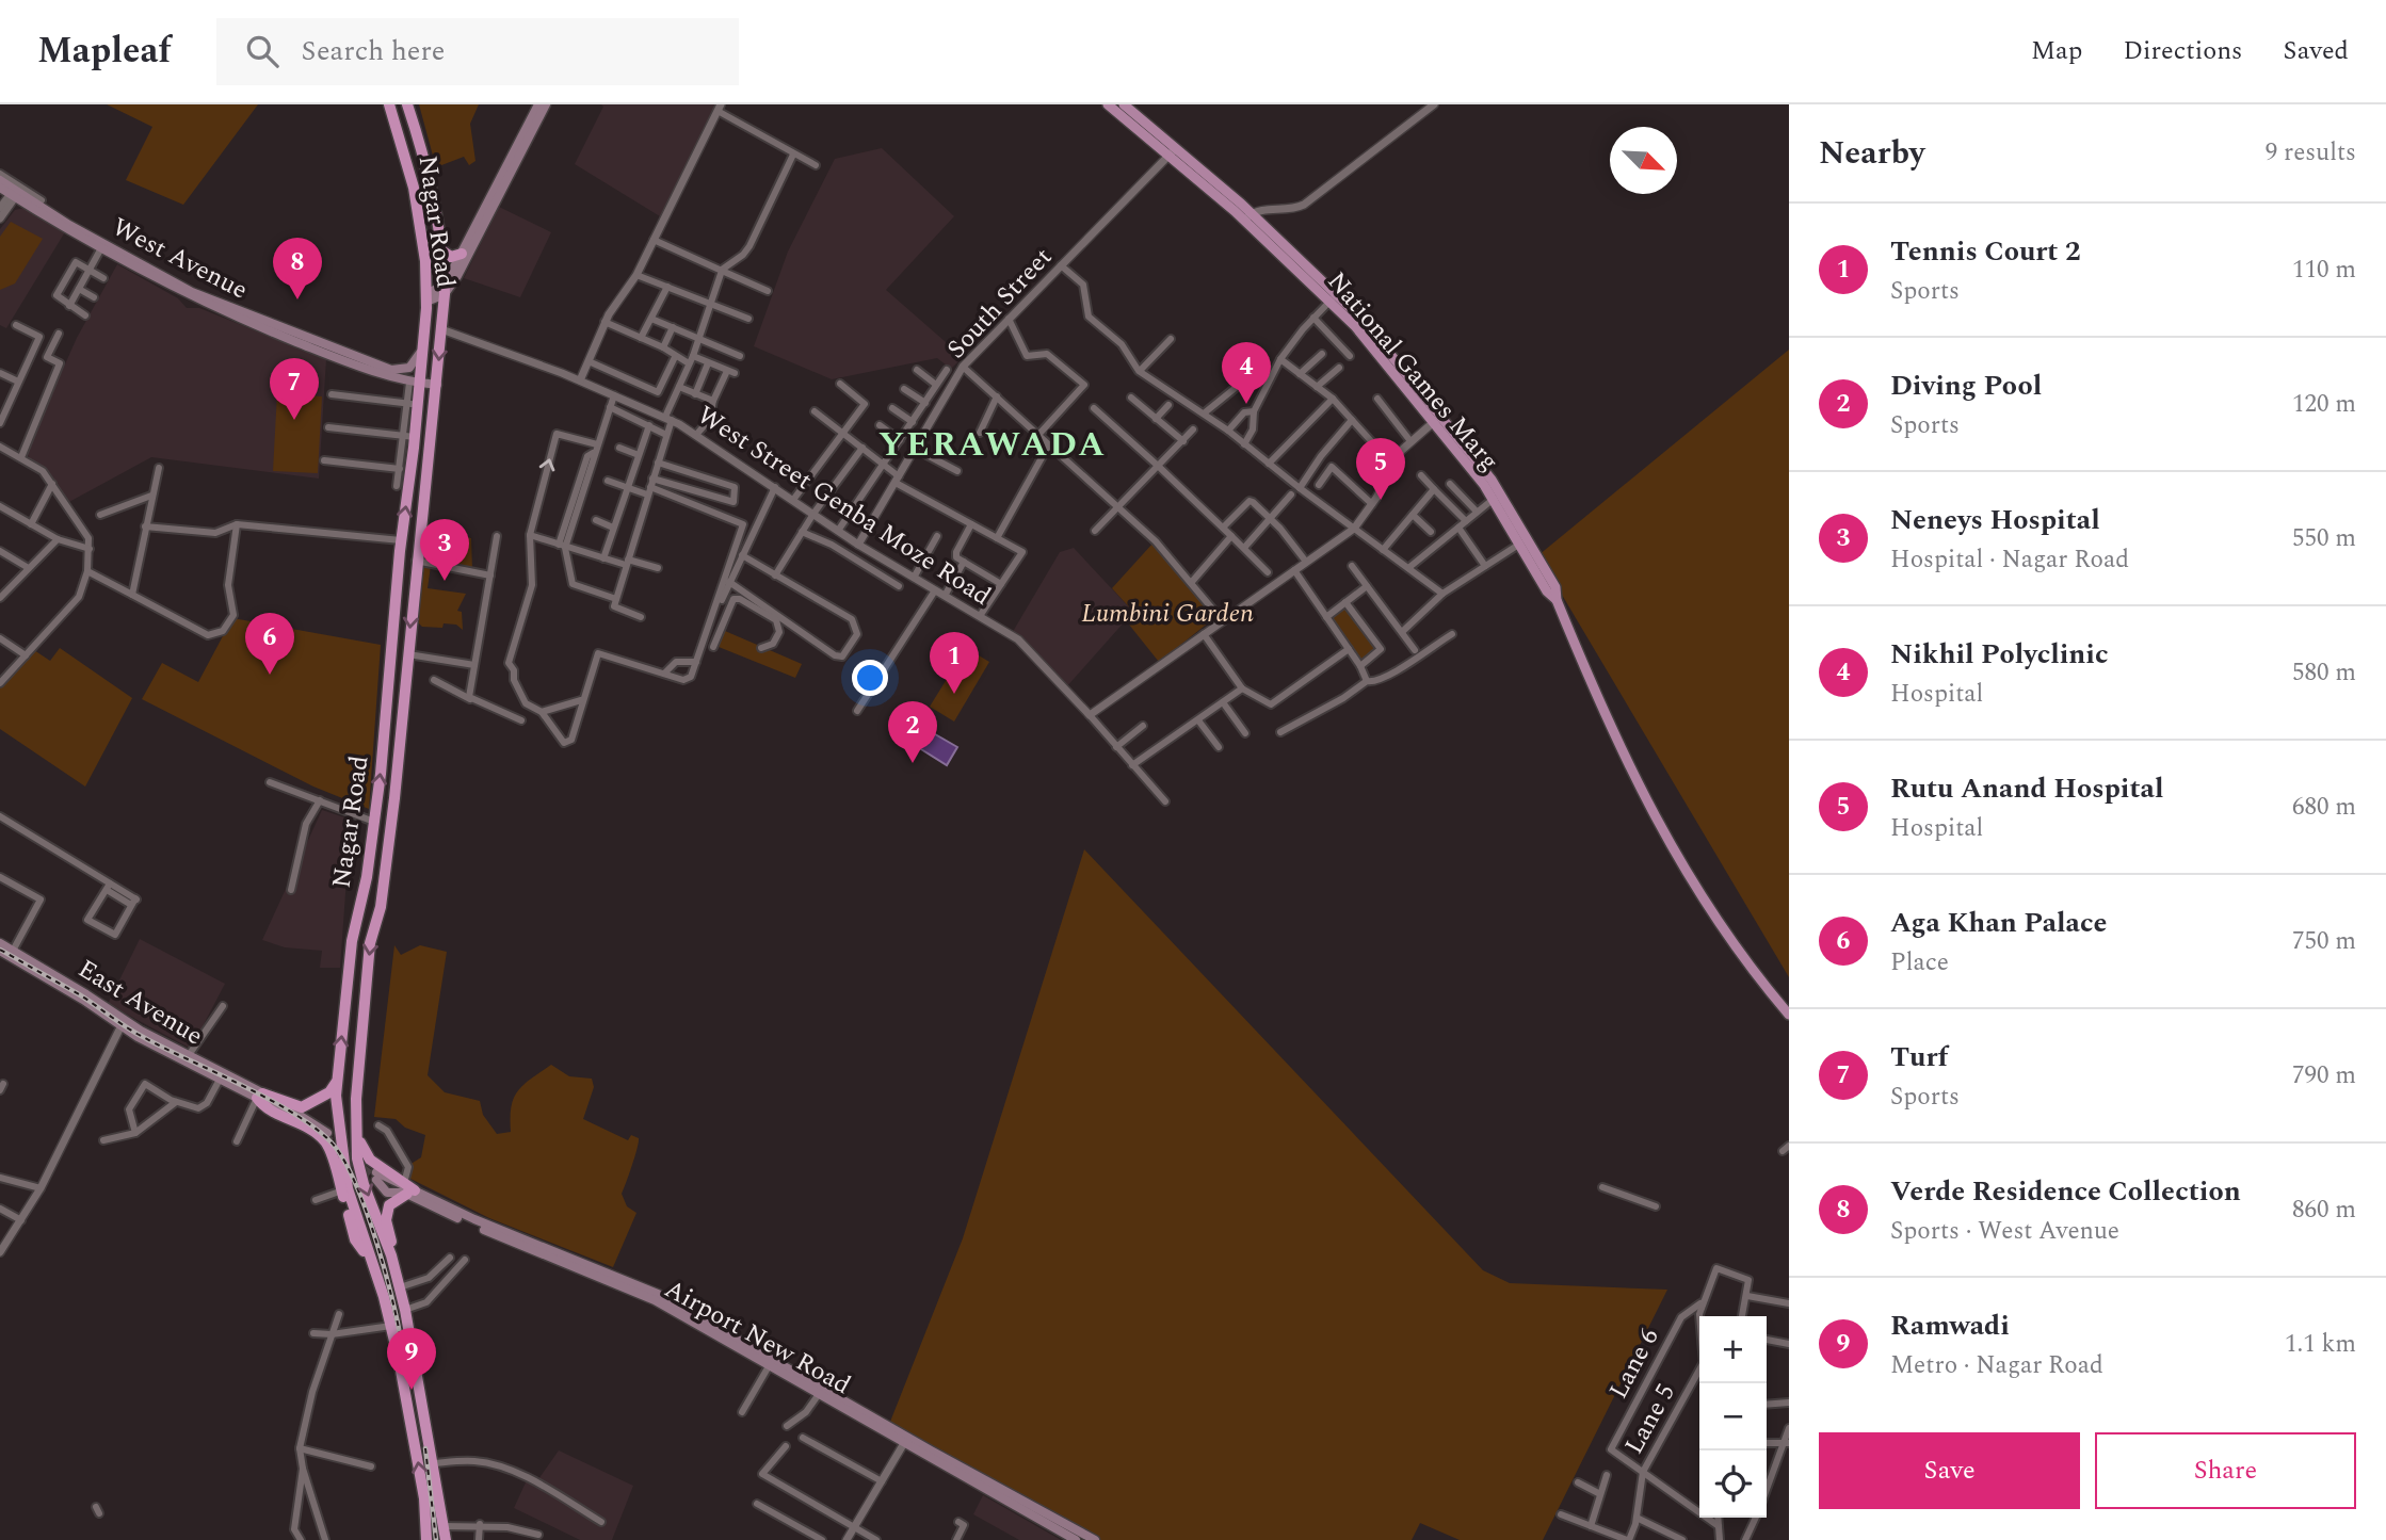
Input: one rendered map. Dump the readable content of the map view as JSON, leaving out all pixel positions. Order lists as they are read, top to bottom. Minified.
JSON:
{"streets":{"highway":["Nagar Road"],"main road":["West Avenue","National Games Marg","East Avenue","Airport New Road"],"street":["South Street","West Street Genba Moze Road","Lane 6","Lane 5"]},"crossings":[["Nagar Road","West Avenue"],["Nagar Road","West Street Genba Moze Road"],["South Street","National Games Marg"],["South Street","West Street Genba Moze Road"],["Lane 6","Lane 5"]],"districts":["YERAWADA"],"parks":["Lumbini Garden"],"north":"bottom right","page":{"header":"Mapleaf","search":"Search here","nav":["Map","Directions","Saved"],"heading":["Nearby","9 results"],"list":[{"mark":"1","name":"Tennis Court 2","note":"Sports","value":"110 m"},{"mark":"2","name":"Diving Pool","note":"Sports","value":"120 m"},{"mark":"3","name":"Neneys Hospital","note":"Hospital · Nagar Road","value":"550 m"},{"mark":"4","name":"Nikhil Polyclinic","note":"Hospital","value":"580 m"},{"mark":"5","name":"Rutu Anand Hospital","note":"Hospital","value":"680 m"},{"mark":"6","name":"Aga Khan Palace","note":"Place","value":"750 m"},{"mark":"7","name":"Turf","note":"Sports","value":"790 m"},{"mark":"8","name":"Verde Residence Collection","note":"Sports · West Avenue","value":"860 m"},{"mark":"9","name":"Ramwadi","note":"Metro · Nagar Road","value":"1.1 km"}],"pins":["8","4","7","5","3","6","1","2","9"],"map_buttons":["+","−"],"buttons":["Save","Share"]}}
